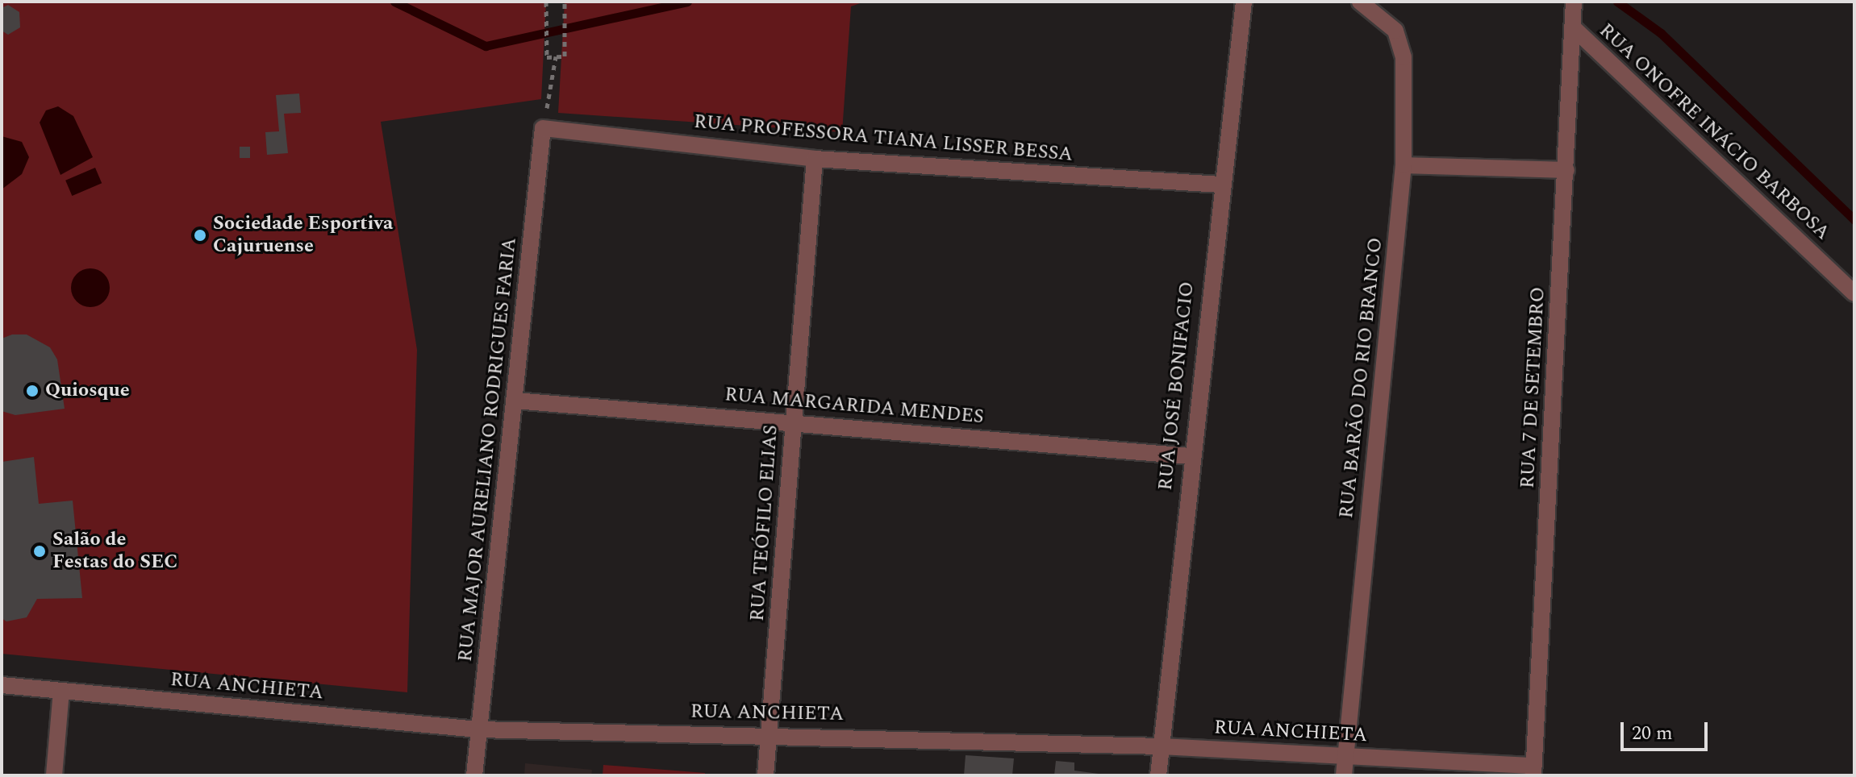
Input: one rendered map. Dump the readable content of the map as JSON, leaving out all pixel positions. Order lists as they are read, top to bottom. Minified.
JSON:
{"streets":{"street":["RUA ONOFRE INÁCIO BARBOSA","RUA PROFESSORA TIANA LISSER BESSA","RUA BARÃO DO RIO BRANCO","RUA JOSÉ BONIFACIO","RUA 7 DE SETEMBRO","RUA MARGARIDA MENDES","RUA MAJOR AURELIANO RODRIGUES FARIA","RUA TEÓFILO ELIAS","RUA ANCHIETA"]},"crossings":[["RUA ONOFRE INÁCIO BARBOSA","RUA 7 DE SETEMBRO"],["RUA PROFESSORA TIANA LISSER BESSA","RUA JOSÉ BONIFACIO"],["RUA PROFESSORA TIANA LISSER BESSA","RUA MAJOR AURELIANO RODRIGUES FARIA"],["RUA PROFESSORA TIANA LISSER BESSA","RUA TEÓFILO ELIAS"],["RUA BARÃO DO RIO BRANCO","RUA ANCHIETA"],["RUA JOSÉ BONIFACIO","RUA MARGARIDA MENDES"],["RUA JOSÉ BONIFACIO","RUA ANCHIETA"],["RUA 7 DE SETEMBRO","RUA ANCHIETA"],["RUA MARGARIDA MENDES","RUA MAJOR AURELIANO RODRIGUES FARIA"],["RUA MARGARIDA MENDES","RUA TEÓFILO ELIAS"],["RUA MAJOR AURELIANO RODRIGUES FARIA","RUA ANCHIETA"],["RUA TEÓFILO ELIAS","RUA ANCHIETA"]],"places":["Sociedade Esportiva Cajuruense","Quiosque","Salão de Festas do SEC"],"scale_bar":"20 m"}
